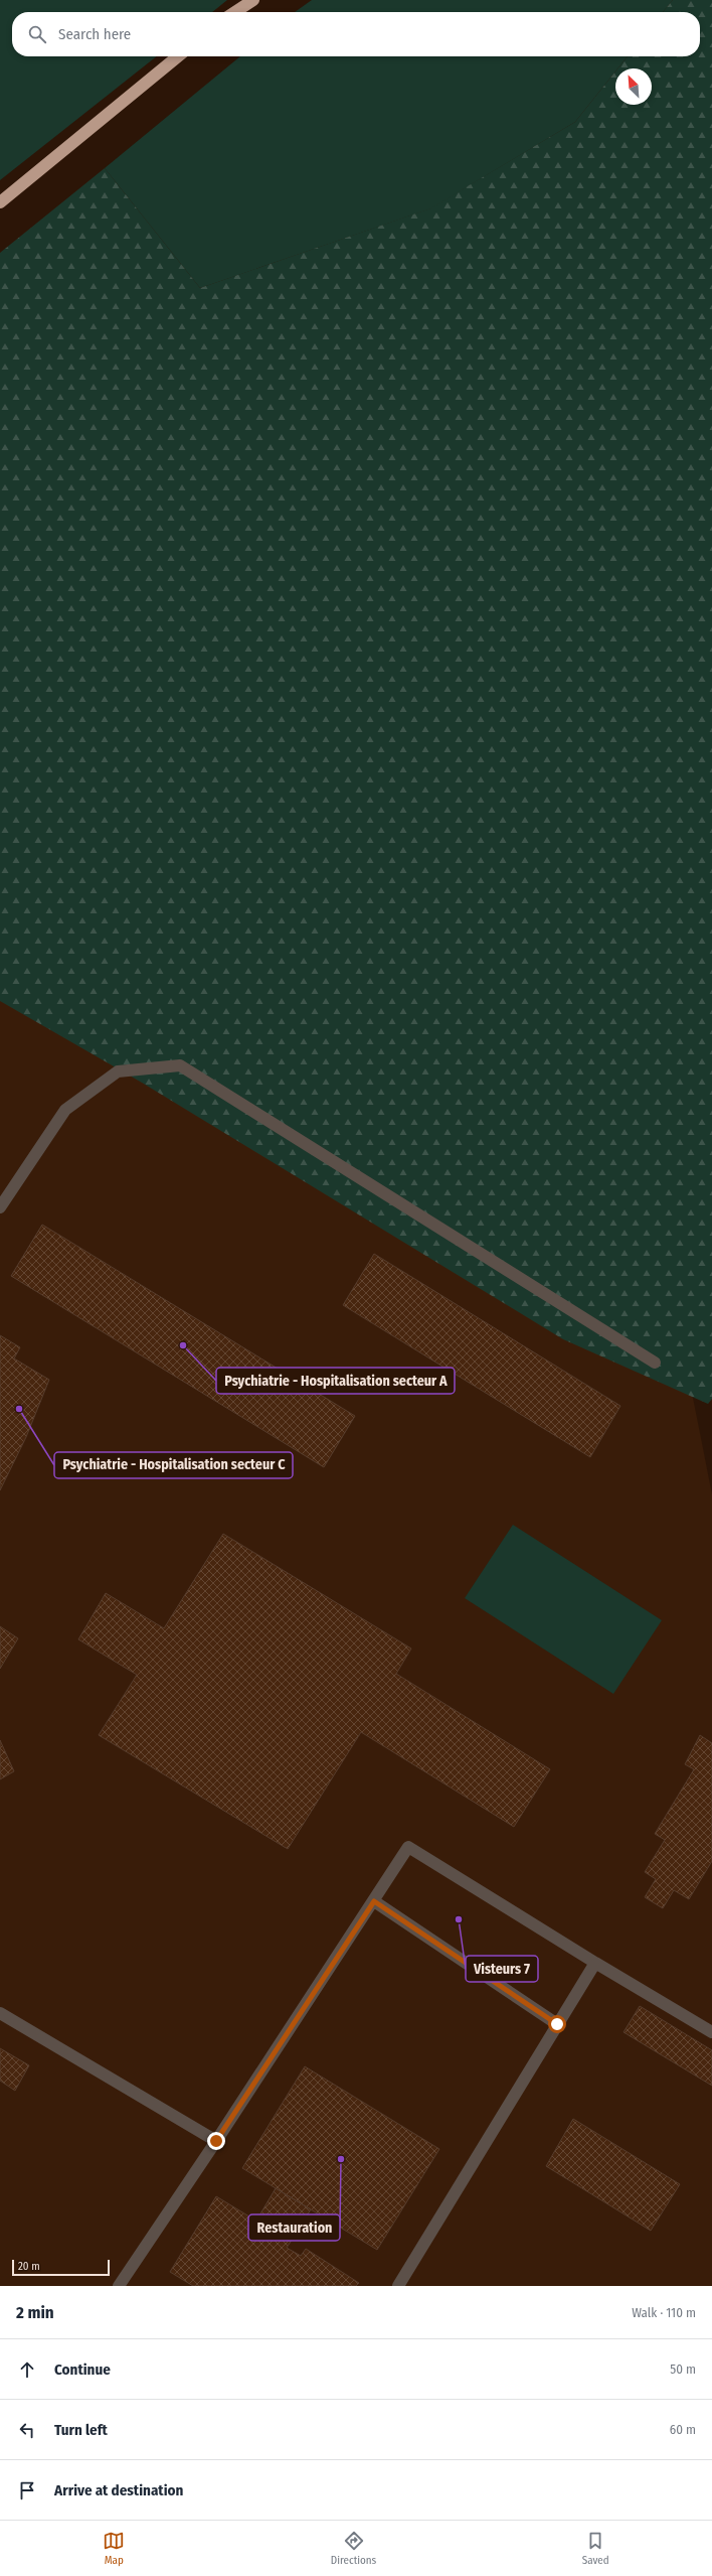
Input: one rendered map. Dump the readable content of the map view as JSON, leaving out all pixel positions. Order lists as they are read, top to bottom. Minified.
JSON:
{"places":["Psychiatrie - Hospitalisation secteur A","Psychiatrie - Hospitalisation secteur C","Visteurs 7","Restauration"],"scale_bar":"20 m","north":"top left","page":{"search":"Search here","scale":"20 m","heading":["2 min","Walk · 110 m"],"list":[["Continue","50 m"],["Turn left","60 m"],"Arrive at destination"],"nav":["Map","Directions","Saved"]}}
